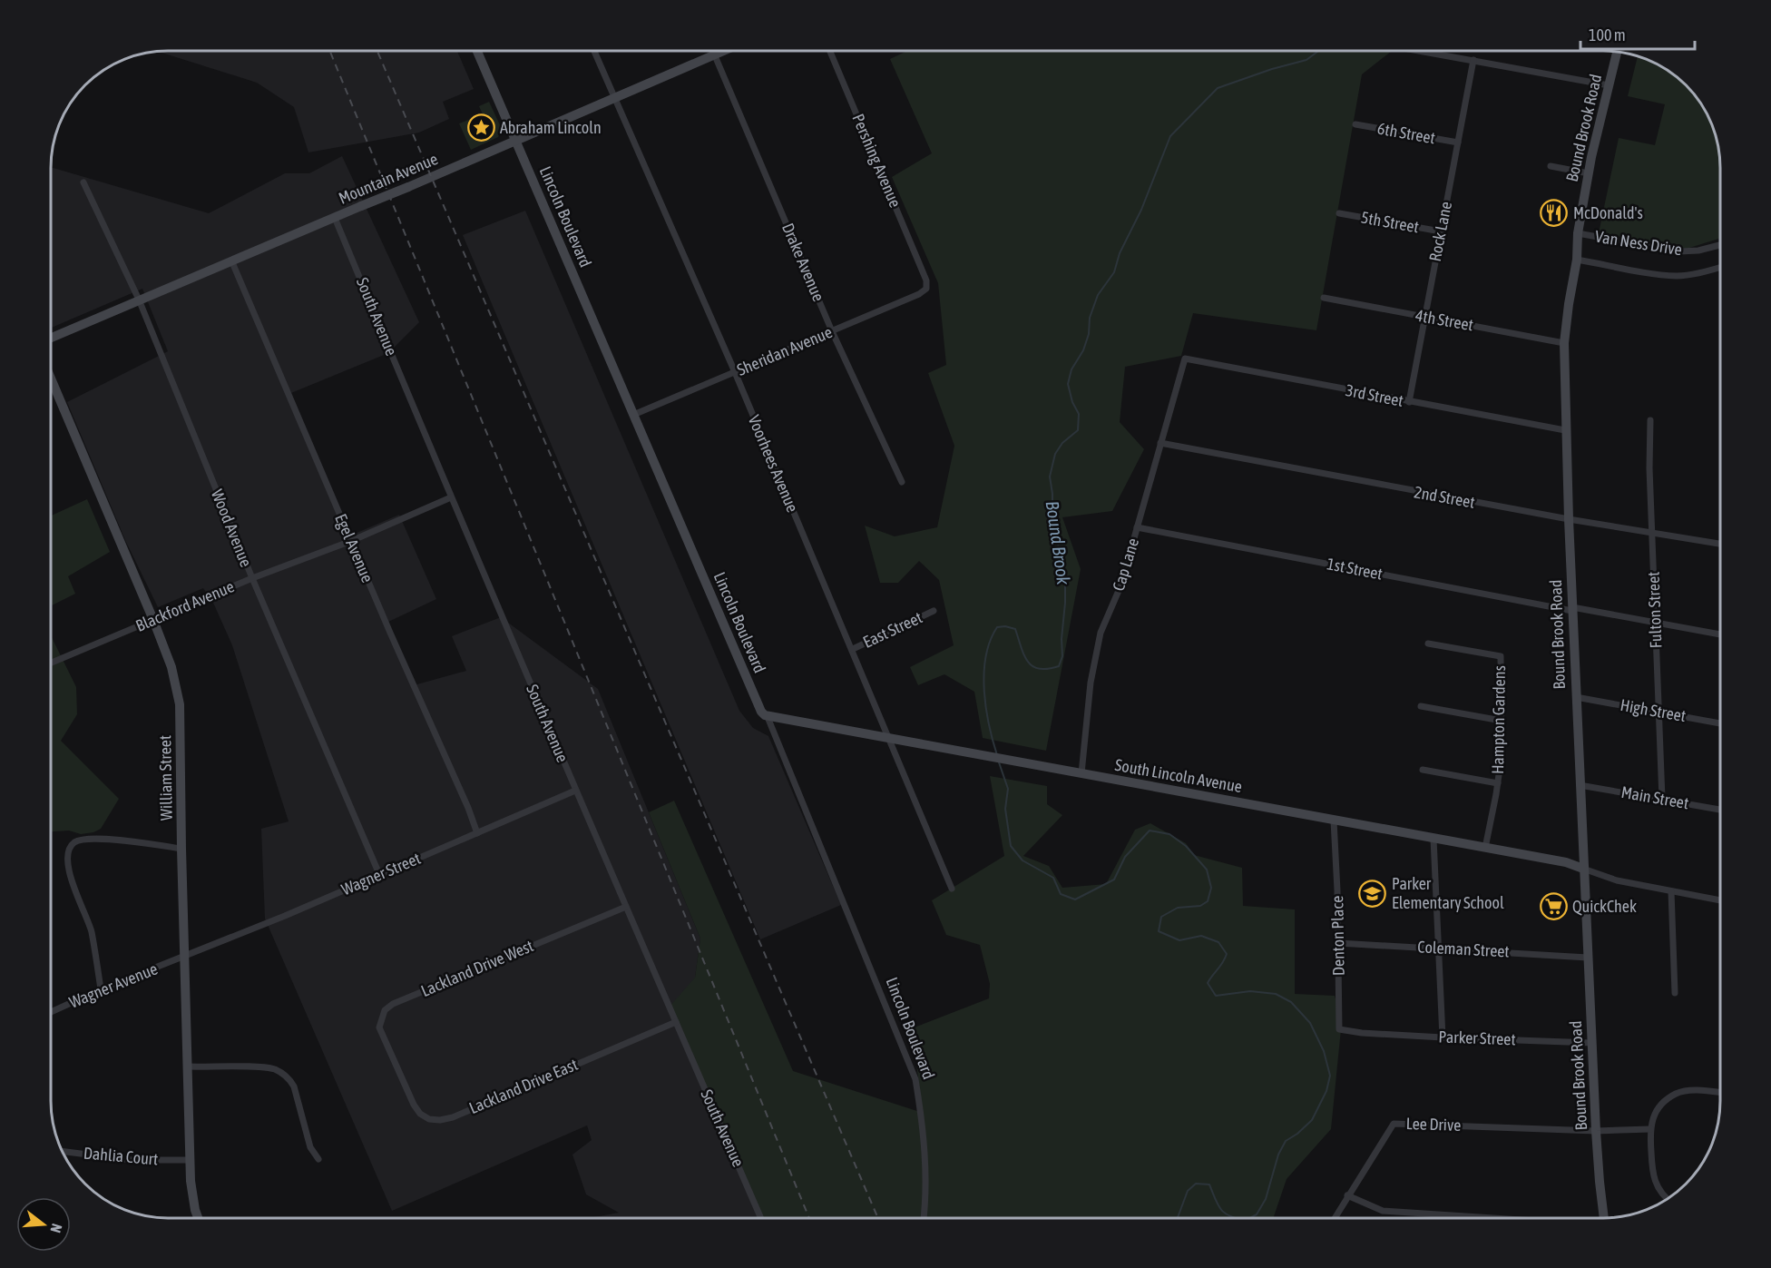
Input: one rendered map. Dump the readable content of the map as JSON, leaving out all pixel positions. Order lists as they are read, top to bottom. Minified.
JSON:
{"streets":{"main road":["Bound Brook Road","Mountain Avenue","Lincoln Boulevard","South Lincoln Avenue","William Street"],"street":["6th Street","Pershing Avenue","5th Street","Rock Lane","Van Ness Drive","Drake Avenue","South Avenue","4th Street","Sheridan Avenue","3rd Street","Voorhees Avenue","2nd Street","Wood Avenue","Egel Avenue","Cap Lane","1st Street","Blackford Avenue","Fulton Street","East Street","High Street","Hampton Gardens","Main Street","Wagner Street","Denton Place","Coleman Street","Lackland Drive West","Wagner Avenue","Parker Street","Lackland Drive East","Lee Drive","Dahlia Court"]},"crossings":[["Bound Brook Road","Van Ness Drive"],["Bound Brook Road","4th Street"],["Bound Brook Road","3rd Street"],["Bound Brook Road","2nd Street"],["Bound Brook Road","1st Street"],["Bound Brook Road","High Street"],["Bound Brook Road","South Lincoln Avenue"],["Bound Brook Road","Main Street"],["Bound Brook Road","Coleman Street"],["Bound Brook Road","Parker Street"],["Bound Brook Road","Lee Drive"],["6th Street","Rock Lane"],["Pershing Avenue","Sheridan Avenue"],["Mountain Avenue","Lincoln Boulevard"],["Mountain Avenue","Drake Avenue"],["Mountain Avenue","South Avenue"],["Mountain Avenue","Voorhees Avenue"],["Mountain Avenue","Wood Avenue"],["Mountain Avenue","Egel Avenue"],["Lincoln Boulevard","Sheridan Avenue"],["Lincoln Boulevard","South Lincoln Avenue"],["5th Street","Rock Lane"],["Rock Lane","4th Street"],["Rock Lane","3rd Street"],["Drake Avenue","Sheridan Avenue"],["South Avenue","Blackford Avenue"],["South Avenue","Wagner Street"],["South Avenue","Lackland Drive West"],["South Avenue","Lackland Drive East"],["Sheridan Avenue","Voorhees Avenue"],["3rd Street","Cap Lane"],["Voorhees Avenue","East Street"],["Voorhees Avenue","South Lincoln Avenue"],["2nd Street","Cap Lane"],["2nd Street","Fulton Street"],["Wood Avenue","Blackford Avenue"],["Wood Avenue","Wagner Street"],["Egel Avenue","Blackford Avenue"],["Egel Avenue","Wagner Street"],["Cap Lane","1st Street"],["Cap Lane","South Lincoln Avenue"],["1st Street","Fulton Street"],["Blackford Avenue","William Street"],["Fulton Street","High Street"],["Fulton Street","Main Street"],["Hampton Gardens","South Lincoln Avenue"],["South Lincoln Avenue","Denton Place"],["William Street","Wagner Street"],["William Street","Wagner Avenue"],["William Street","Dahlia Court"],["Wagner Street","Wagner Avenue"],["Denton Place","Coleman Street"],["Denton Place","Parker Street"],["Lackland Drive West","Lackland Drive East"]],"water":["Bound Brook"],"places":{"place":["Abraham Lincoln"],"restaurant":["McDonald's"],"school or university":["Parker Elementary School"],"supermarket":["QuickChek"]},"scale_bar":"100 m","north":"right"}
